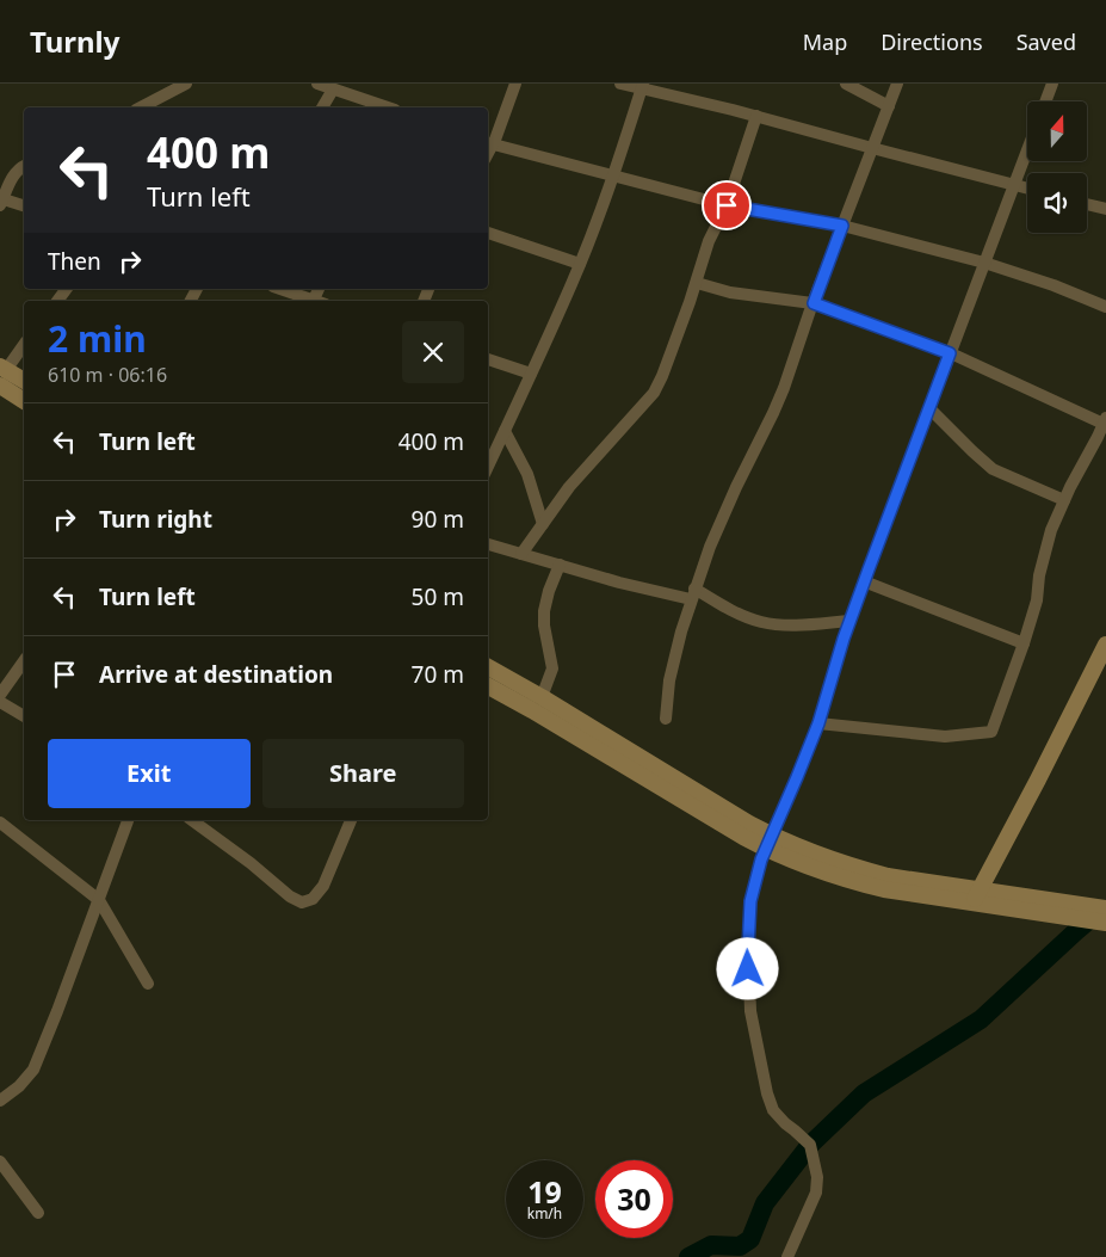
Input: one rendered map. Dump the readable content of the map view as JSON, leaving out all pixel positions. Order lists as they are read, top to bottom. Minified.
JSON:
{"north":"top","page":{"header":"Turnly","nav":["Map","Directions","Saved"],"turn":["400 m","Turn left"],"then":"Then","heading":["2 min","610 m · 06:16"],"list":[{"name":"Turn left","value":"400 m"},{"name":"Turn right","value":"90 m"},{"name":"Turn left","value":"50 m"},{"name":"Arrive at destination","value":"70 m"}],"buttons":["Exit","Share"],"speed":"19 km/h","limit":"30"}}
